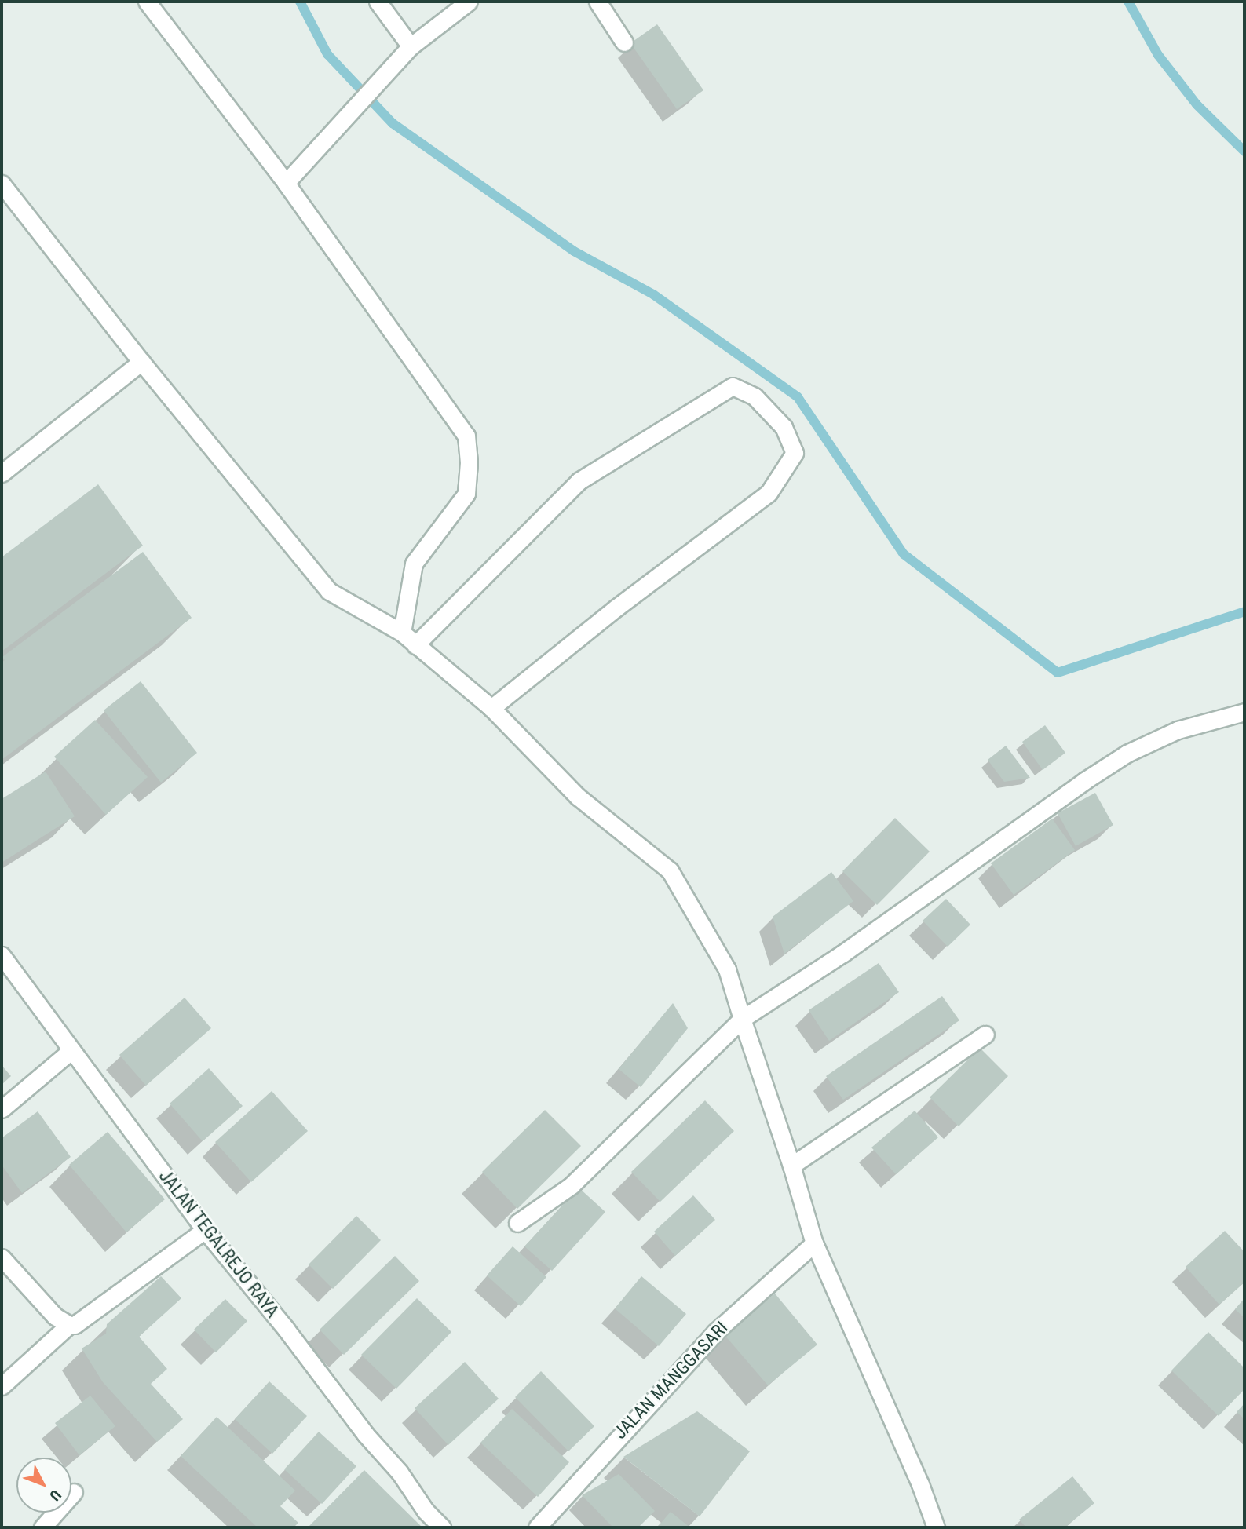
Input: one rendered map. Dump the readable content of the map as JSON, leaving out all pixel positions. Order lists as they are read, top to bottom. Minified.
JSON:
{"streets":{"street":["JALAN TEGALREJO RAYA","JALAN MANGGASARI"]},"north":"bottom right"}
